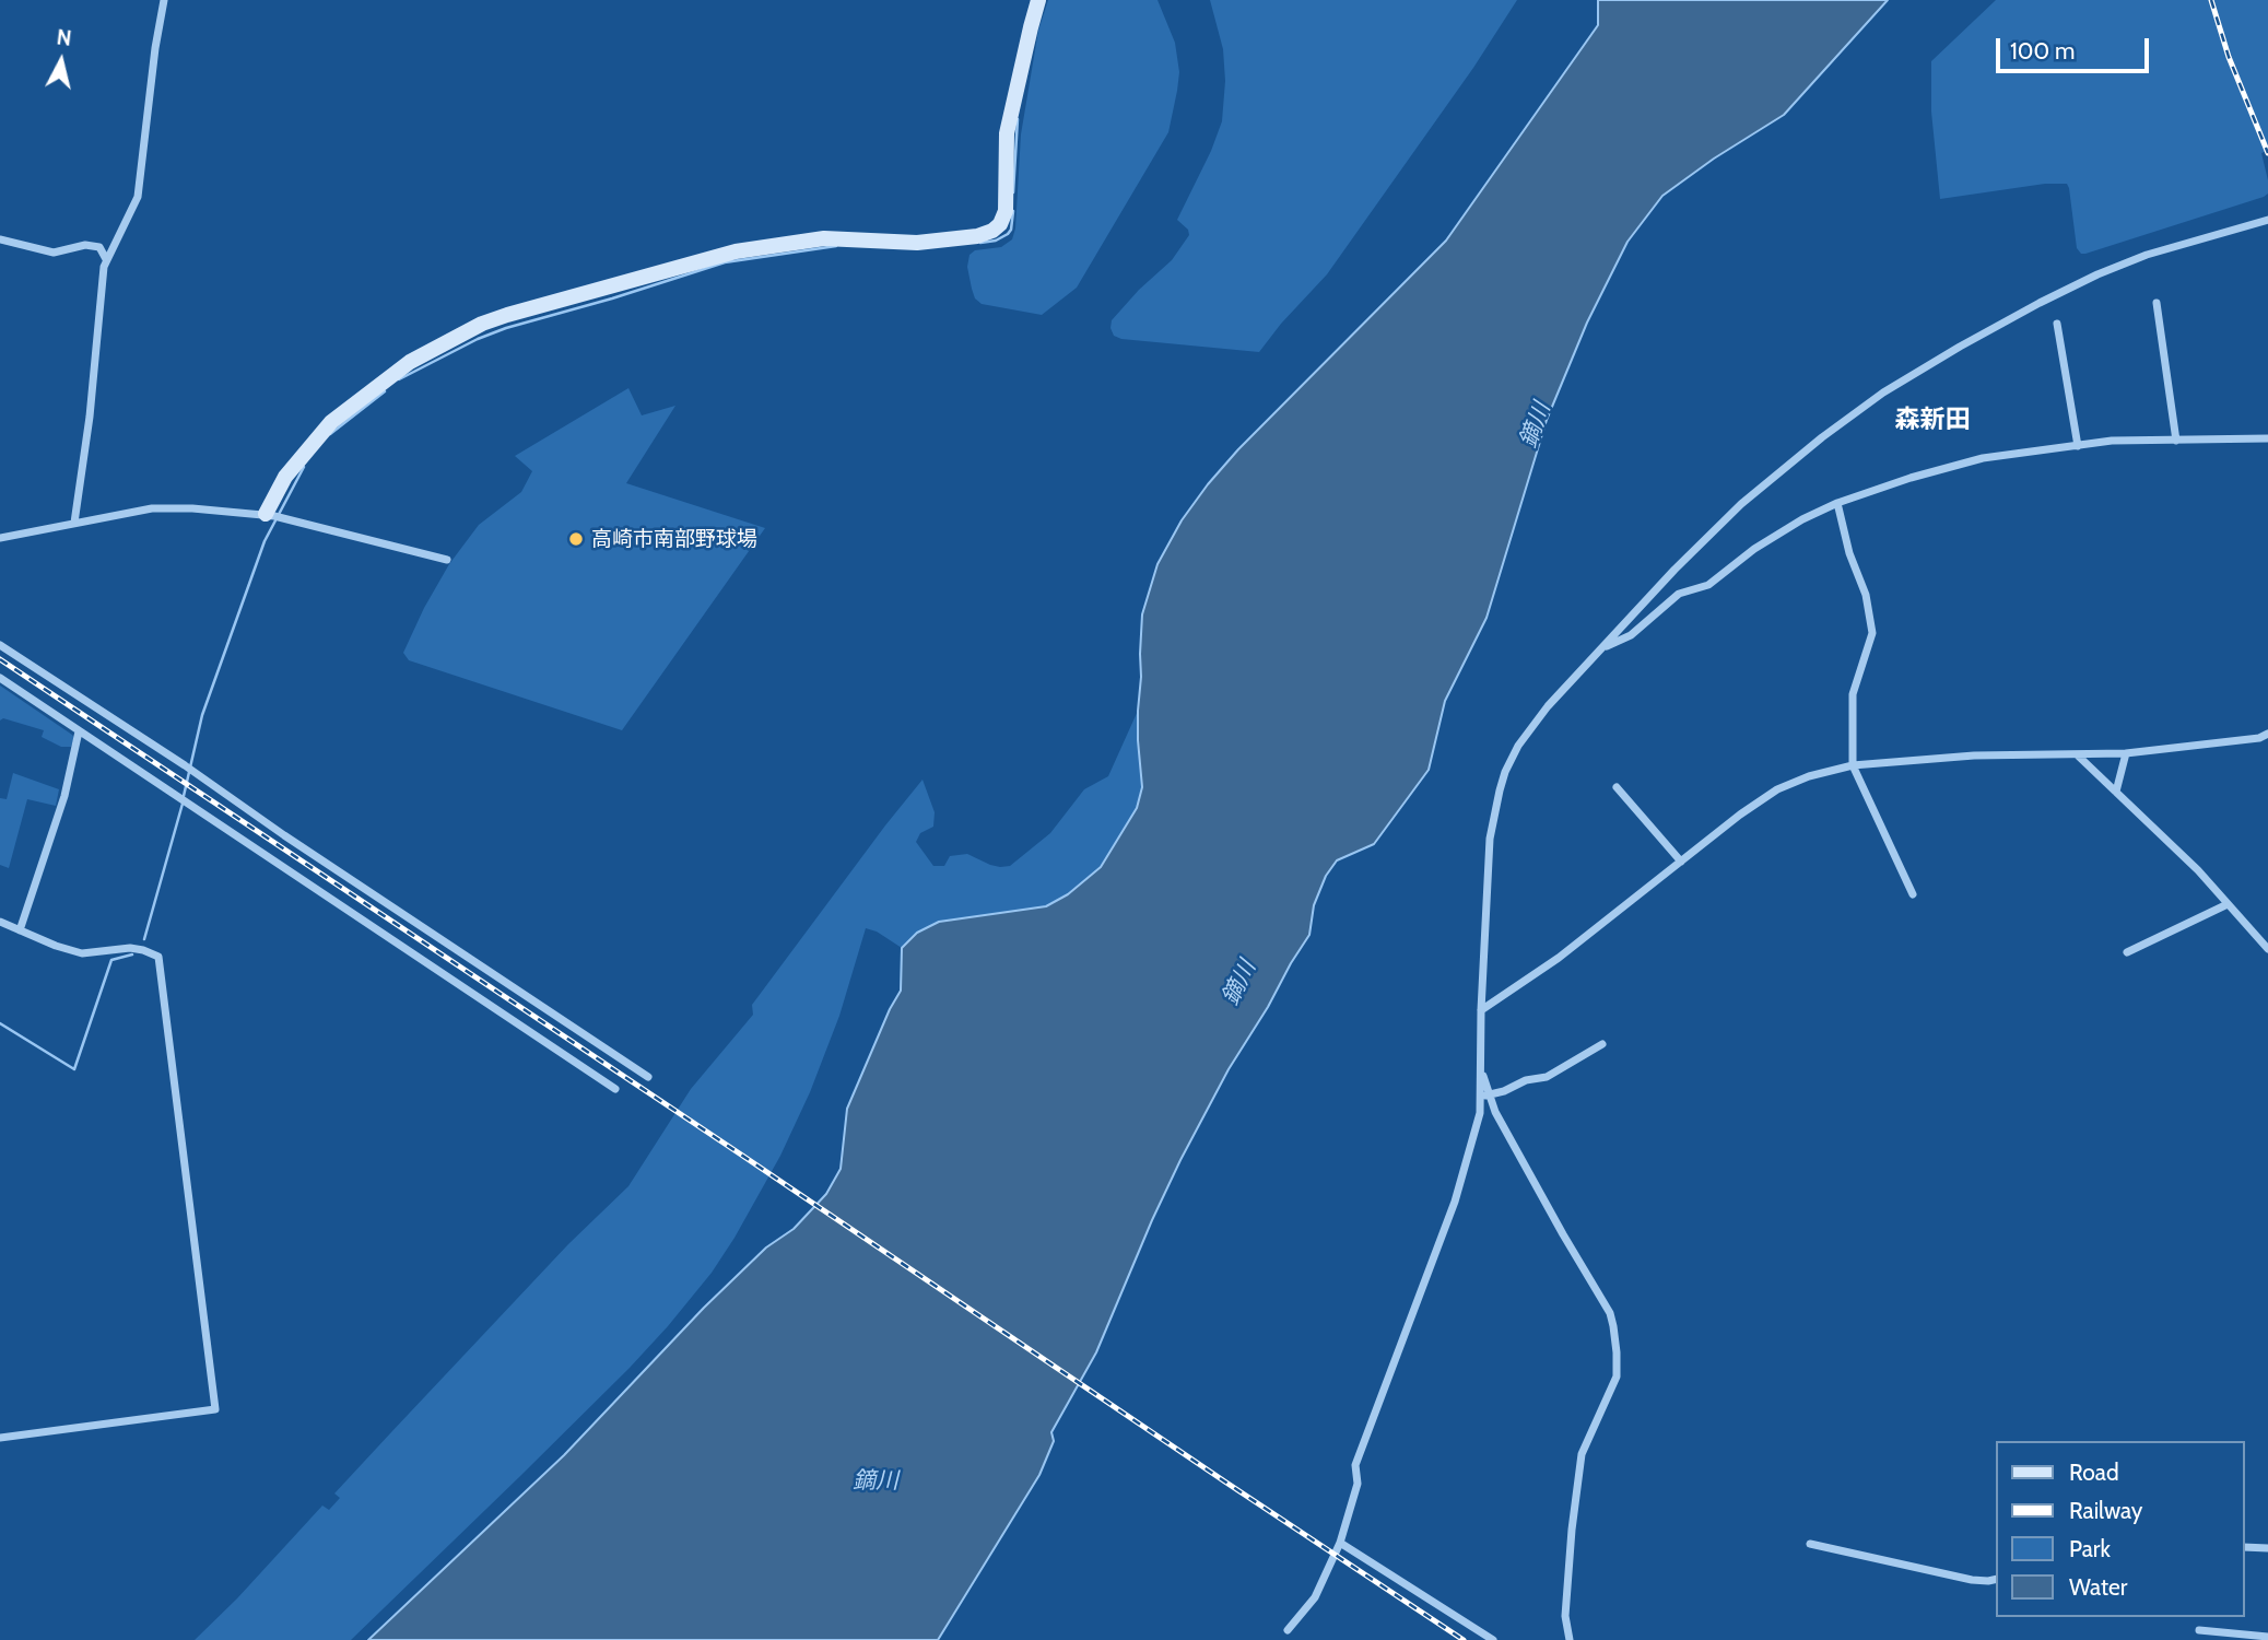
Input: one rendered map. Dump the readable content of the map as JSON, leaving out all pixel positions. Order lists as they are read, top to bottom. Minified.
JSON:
{"districts":["森新田"],"water":["鏑川"],"places":["高崎市南部野球場"],"legend":["Road","Railway","Park","Water"],"scale_bar":"100 m","north":"top"}
